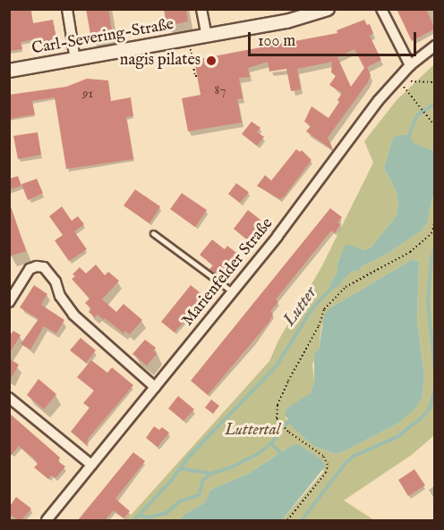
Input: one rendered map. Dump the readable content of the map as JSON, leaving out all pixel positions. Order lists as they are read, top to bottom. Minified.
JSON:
{"streets":{"street":["Carl-Severing-Straße","Marienfelder Straße"]},"water":["Lutter"],"parks":["Luttertal"],"places":["nagis pilates"],"house_numbers":["87","91"],"scale_bar":"100 m"}
